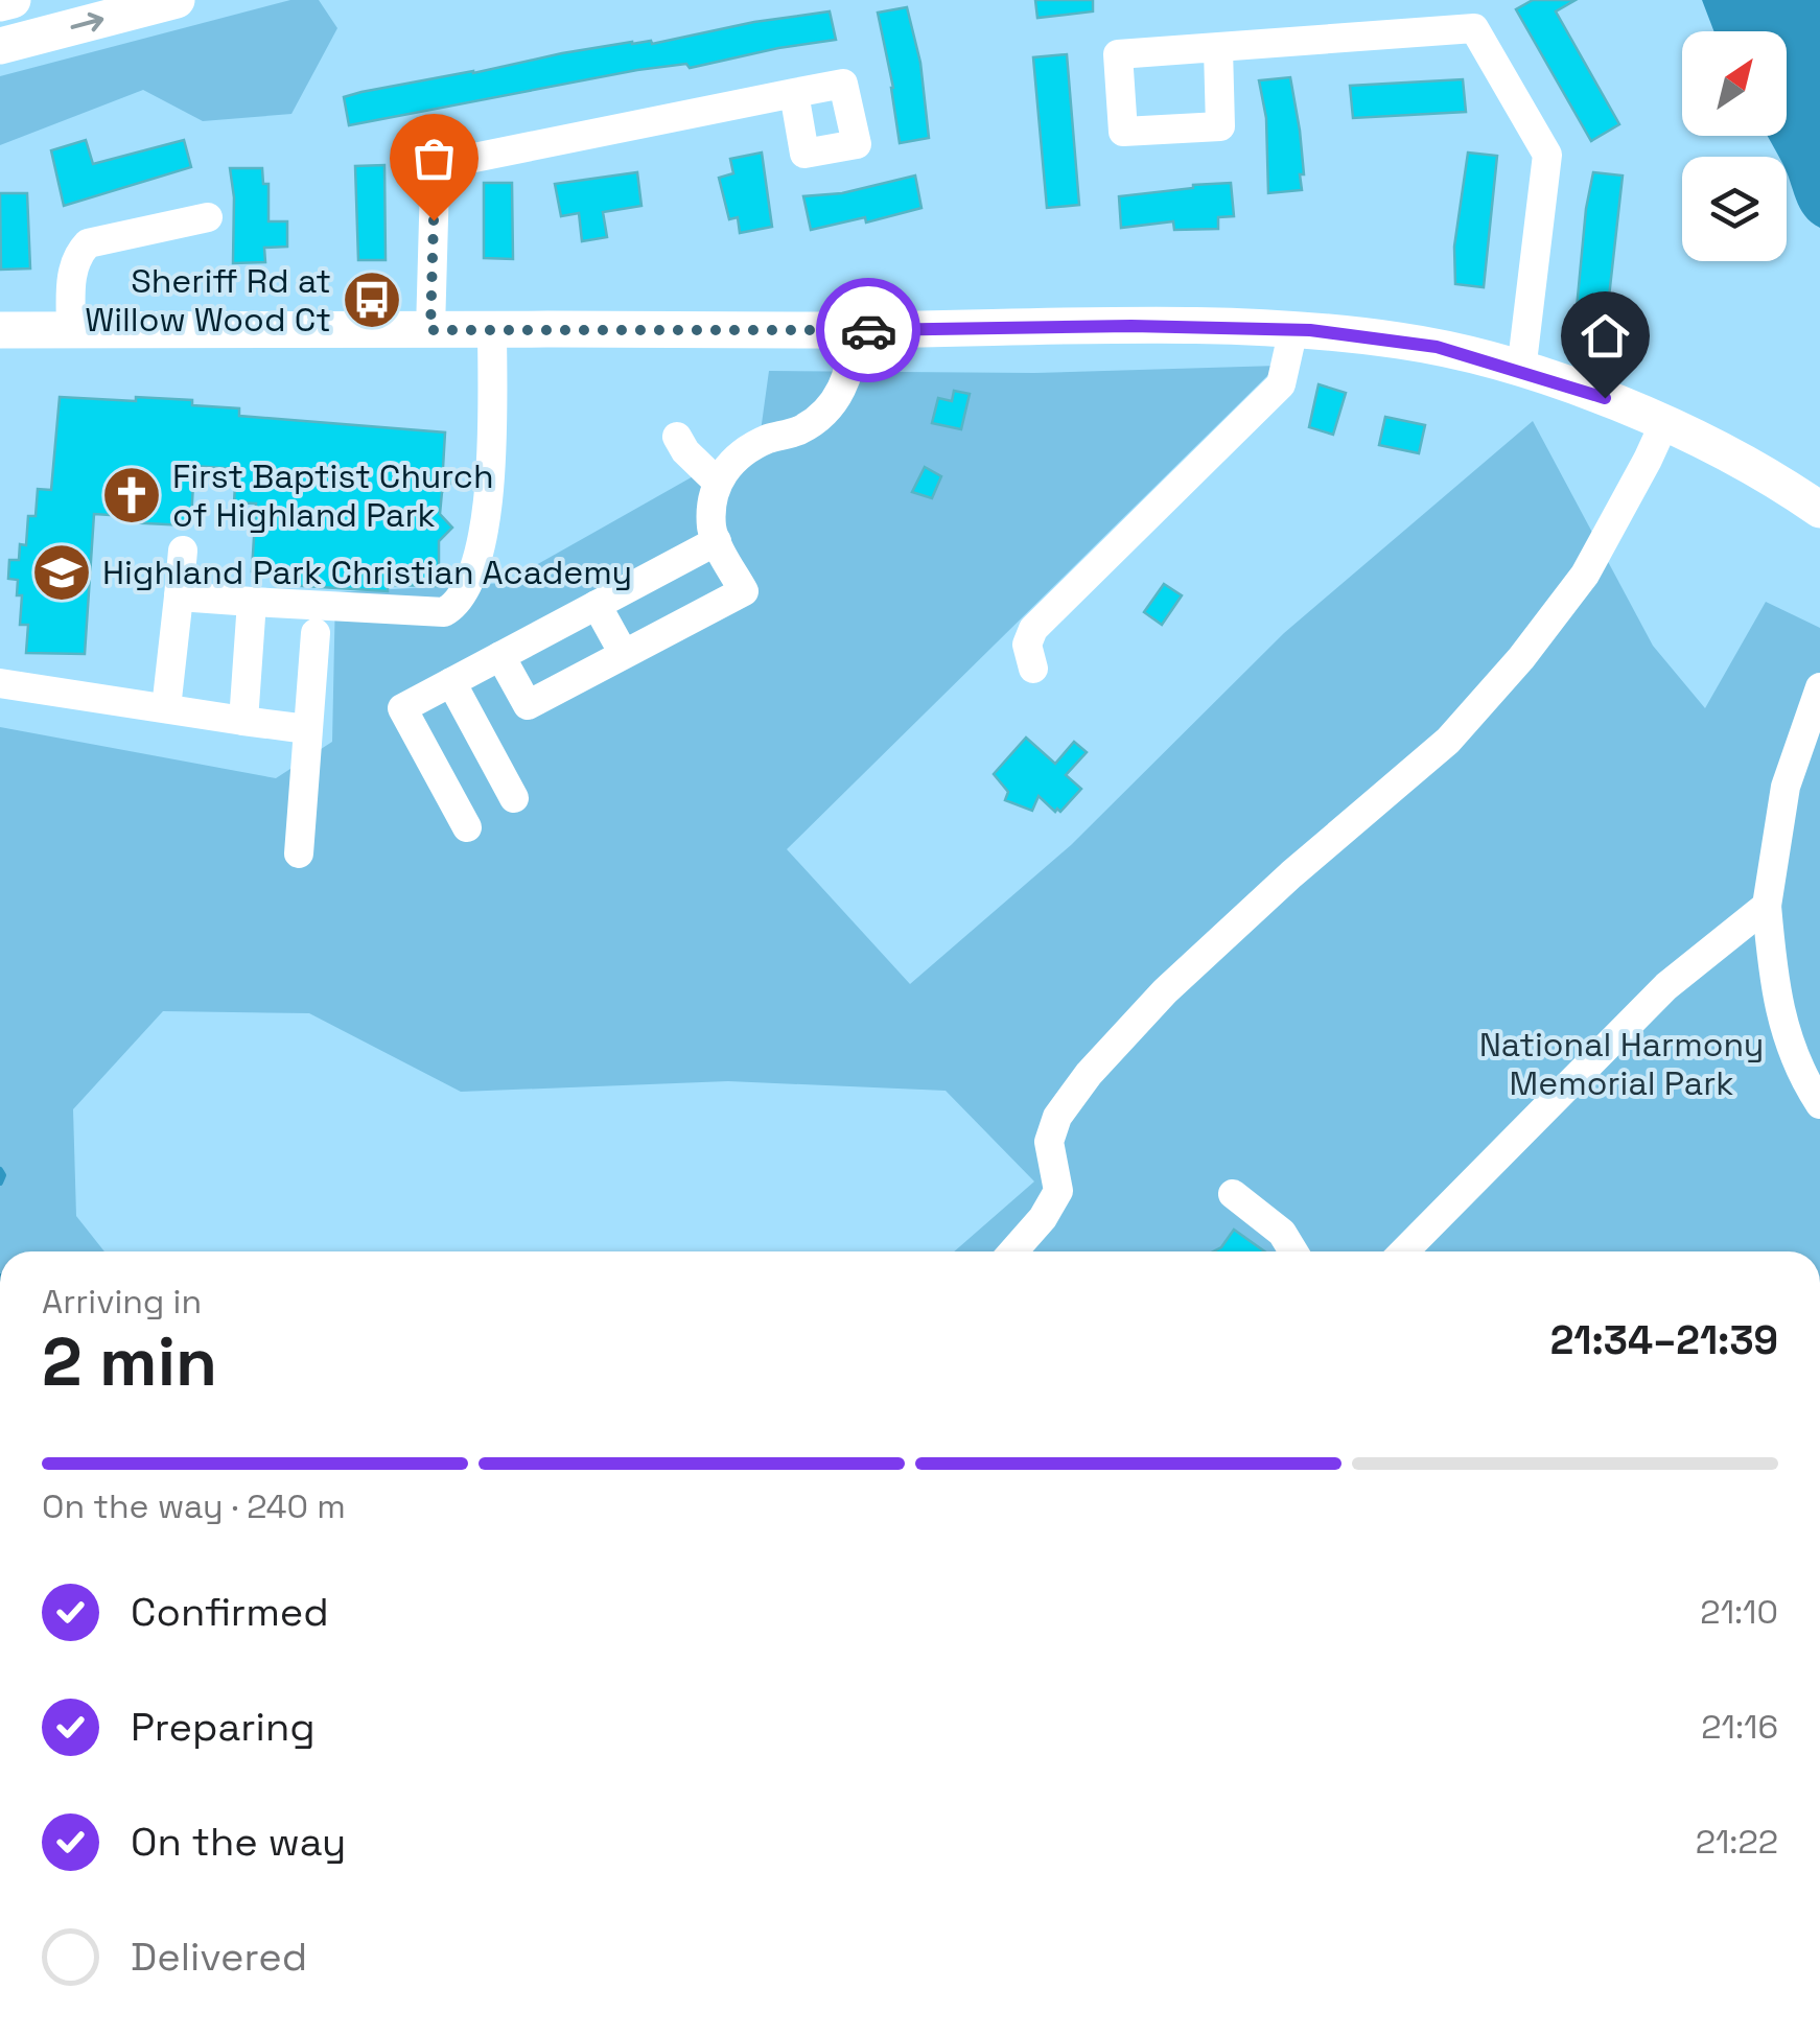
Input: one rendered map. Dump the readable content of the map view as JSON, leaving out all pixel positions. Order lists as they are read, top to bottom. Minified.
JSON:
{"parks":["National Harmony Memorial Park"],"places":{"bus stop":["Sheriff Rd at Willow Wood Ct"],"church":["First Baptist Church of Highland Park"],"school or university":["Highland Park Christian Academy"]},"north":"top right","page":{"heading":["2 min","Arriving in","21:34–21:39"],"bar":"On the way · 240 m","list":[["Confirmed","21:10"],["Preparing","21:16"],["On the way","21:22"],"Delivered"]}}
